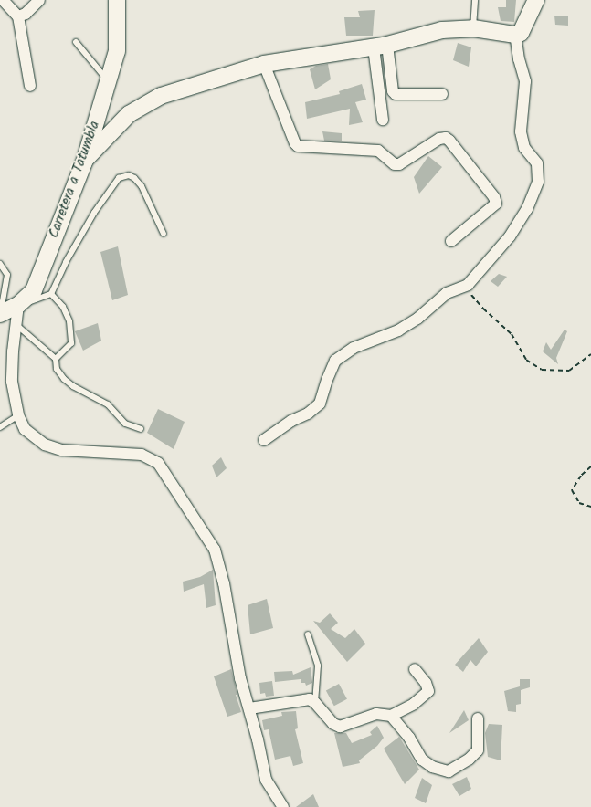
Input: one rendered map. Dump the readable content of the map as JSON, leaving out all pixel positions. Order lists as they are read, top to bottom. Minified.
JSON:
{"streets":{"street":["Carretera a Tatumbla"]}}
